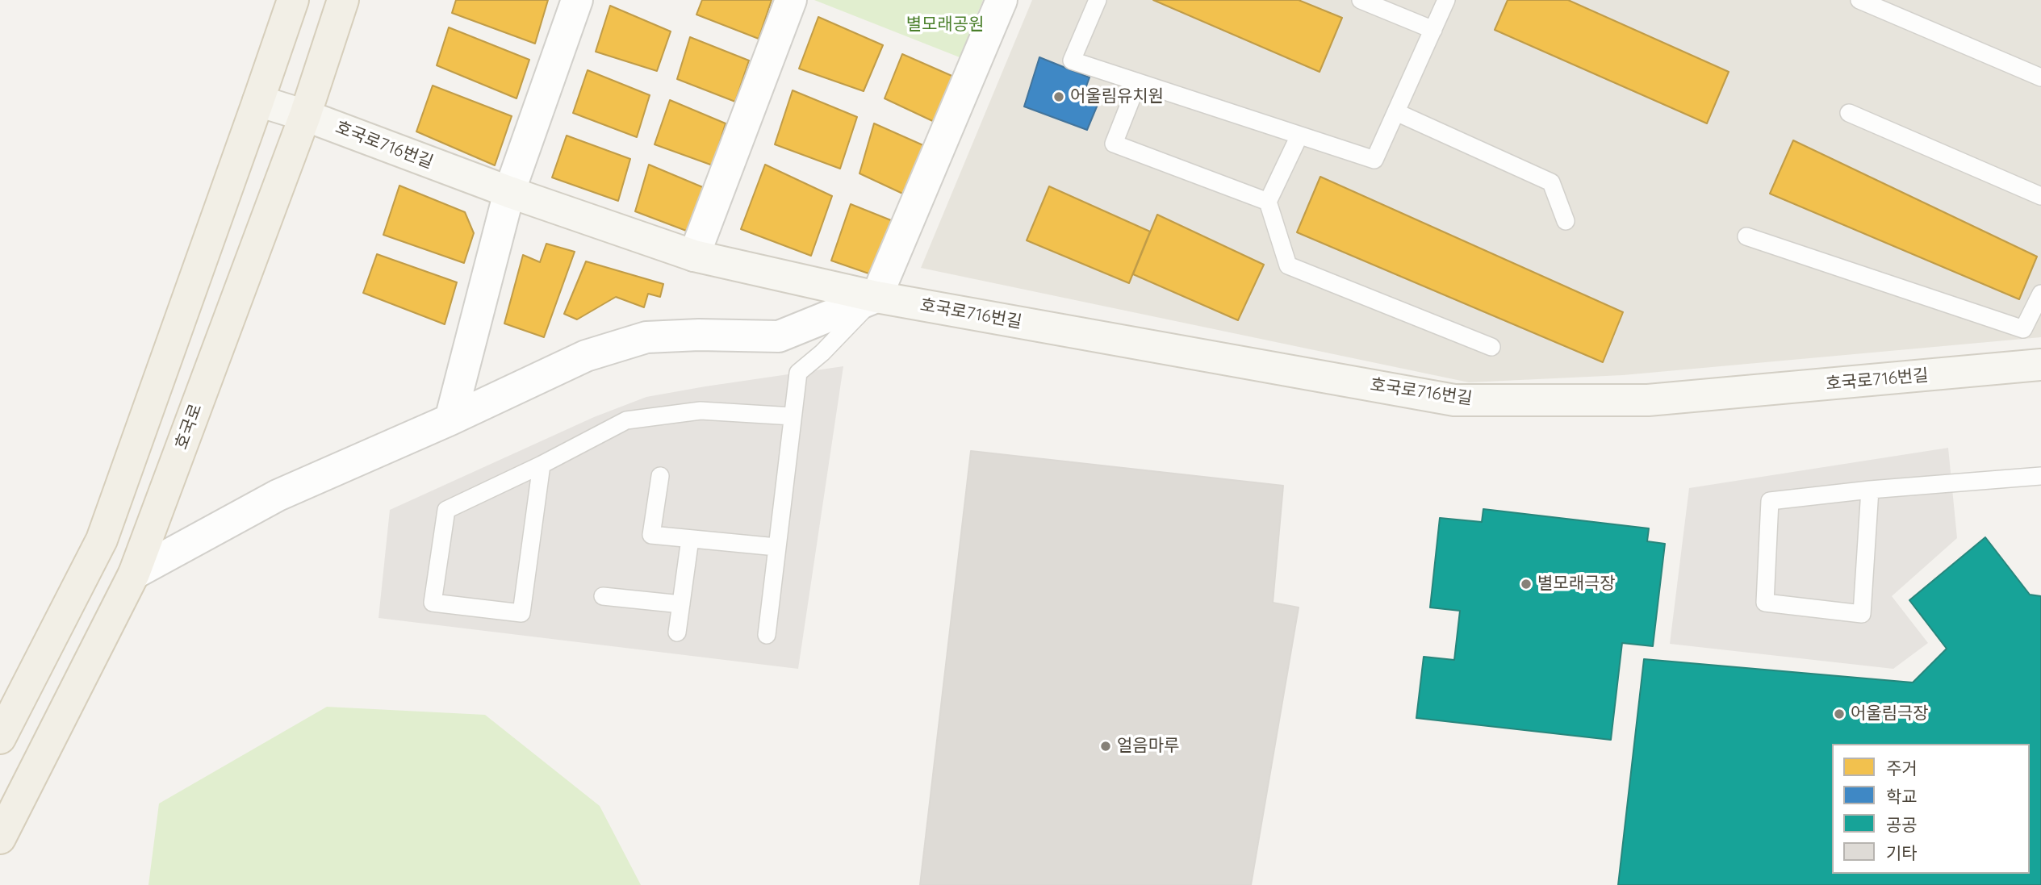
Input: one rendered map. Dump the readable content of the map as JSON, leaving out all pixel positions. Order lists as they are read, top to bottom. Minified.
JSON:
{"streets":{"main road":["호국로"],"street":["호국로716번길"]},"crossings":[["호국로716번길","호국로"]],"parks":["별모래공원"],"places":["어울림유치원","별모래극장","어울림극장","얼음마루"],"legend":["주거","학교","공공","기타"]}
